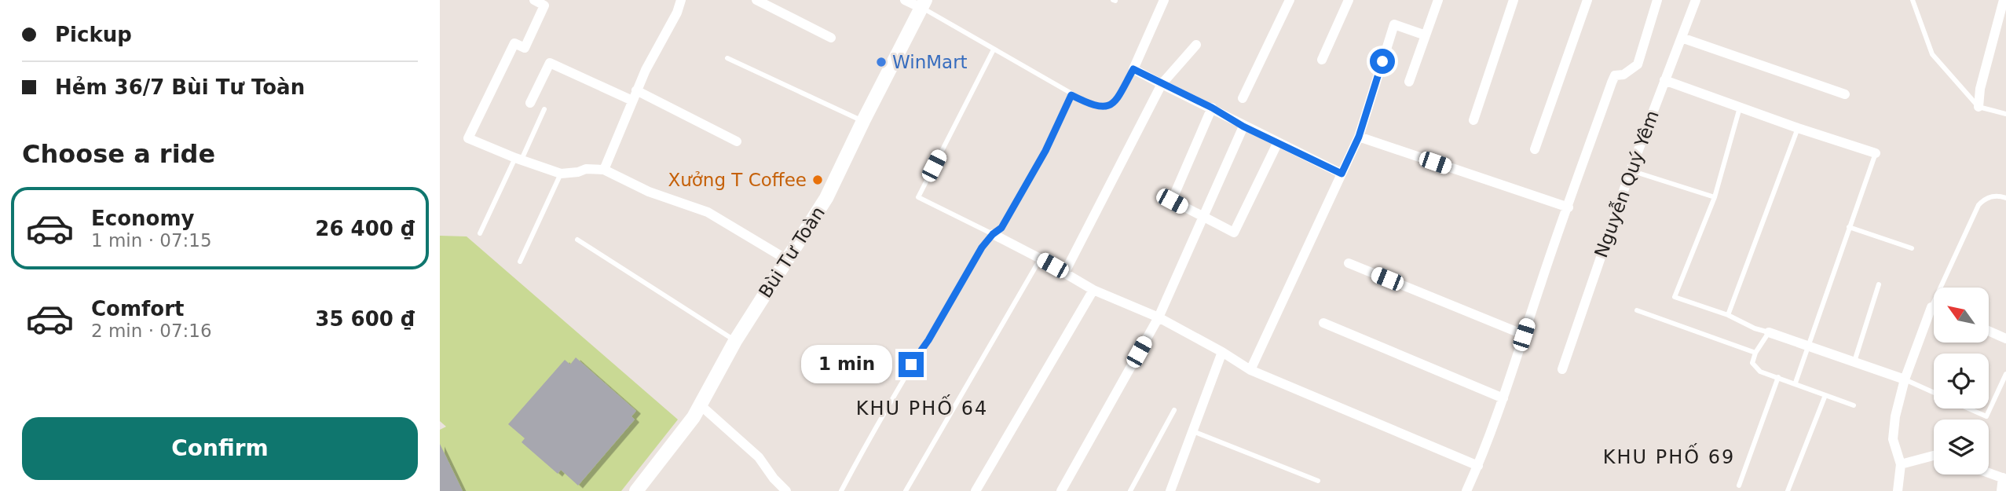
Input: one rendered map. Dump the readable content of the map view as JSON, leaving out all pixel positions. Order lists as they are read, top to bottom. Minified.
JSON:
{"streets":{"street":["Nguyễn Quý Yêm","Bùi Tư Toàn"]},"districts":["KHU PHỐ 64","KHU PHỐ 69"],"places":["WinMart","Xưởng T Coffee"],"north":"top left","page":{"banner":["Pickup","Hẻm 36/7 Bùi Tư Toàn"],"heading":"Choose a ride","list":[{"name":"Economy","note":"1 min · 07:15","value":"26 400 ₫"},{"name":"Comfort","note":"2 min · 07:16","value":"35 600 ₫"}],"bubble":"1 min","buttons":"Confirm"}}
